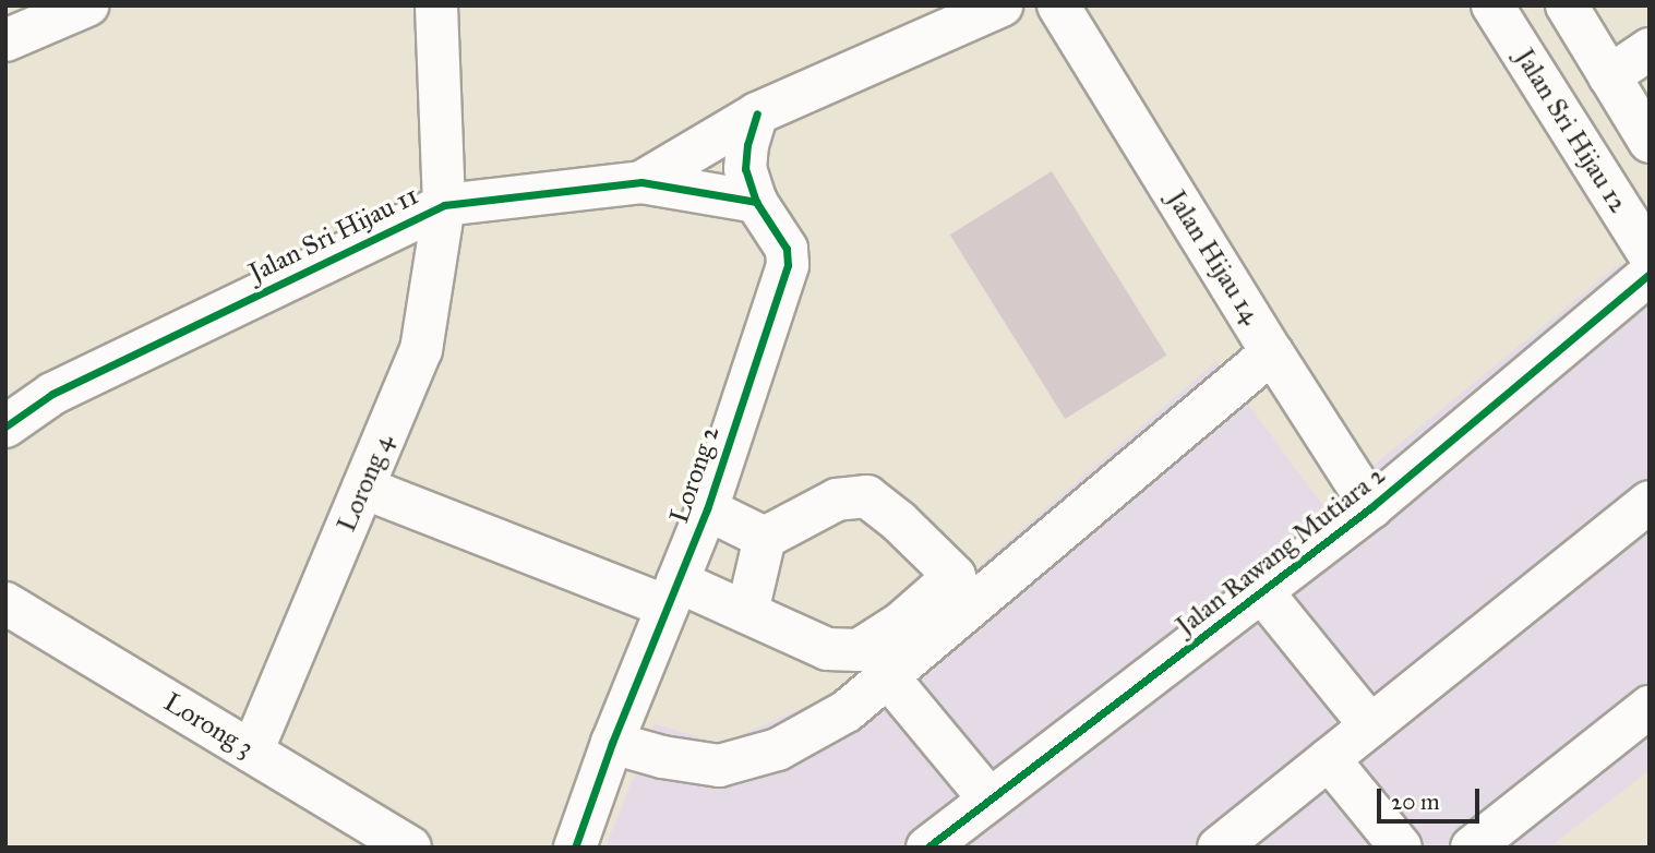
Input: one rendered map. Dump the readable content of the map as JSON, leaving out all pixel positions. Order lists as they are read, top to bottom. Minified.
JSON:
{"streets":{"street":["Jalan Sri Hijau 12","Jalan Sri Hijau 11","Jalan Hijau 14","Lorong 2","Lorong 4","Jalan Rawang Mutiara 2","Lorong 3"]},"crossings":[["Jalan Sri Hijau 11","Lorong 2"],["Jalan Sri Hijau 11","Lorong 4"],["Jalan Hijau 14","Jalan Rawang Mutiara 2"],["Lorong 4","Lorong 3"]],"scale_bar":"20 m"}
